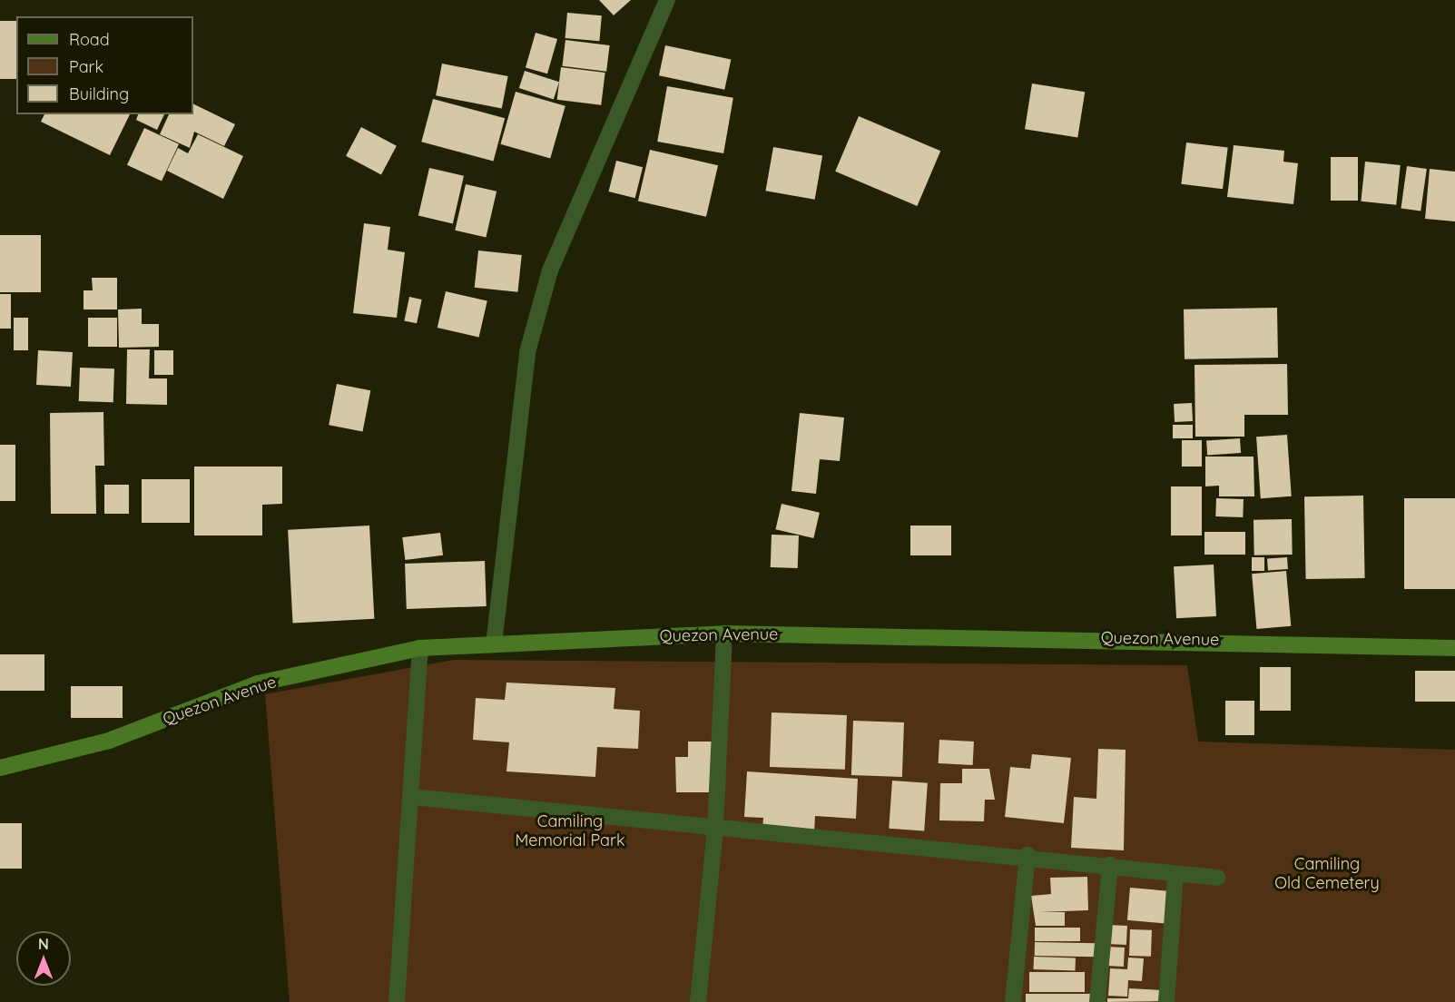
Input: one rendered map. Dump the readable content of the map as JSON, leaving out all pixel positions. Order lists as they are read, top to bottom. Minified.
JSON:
{"streets":{"street":["Quezon Avenue"]},"parks":["Camiling Memorial Park","Camiling Old Cemetery"],"legend":["Road","Park","Building"],"north":"top"}
